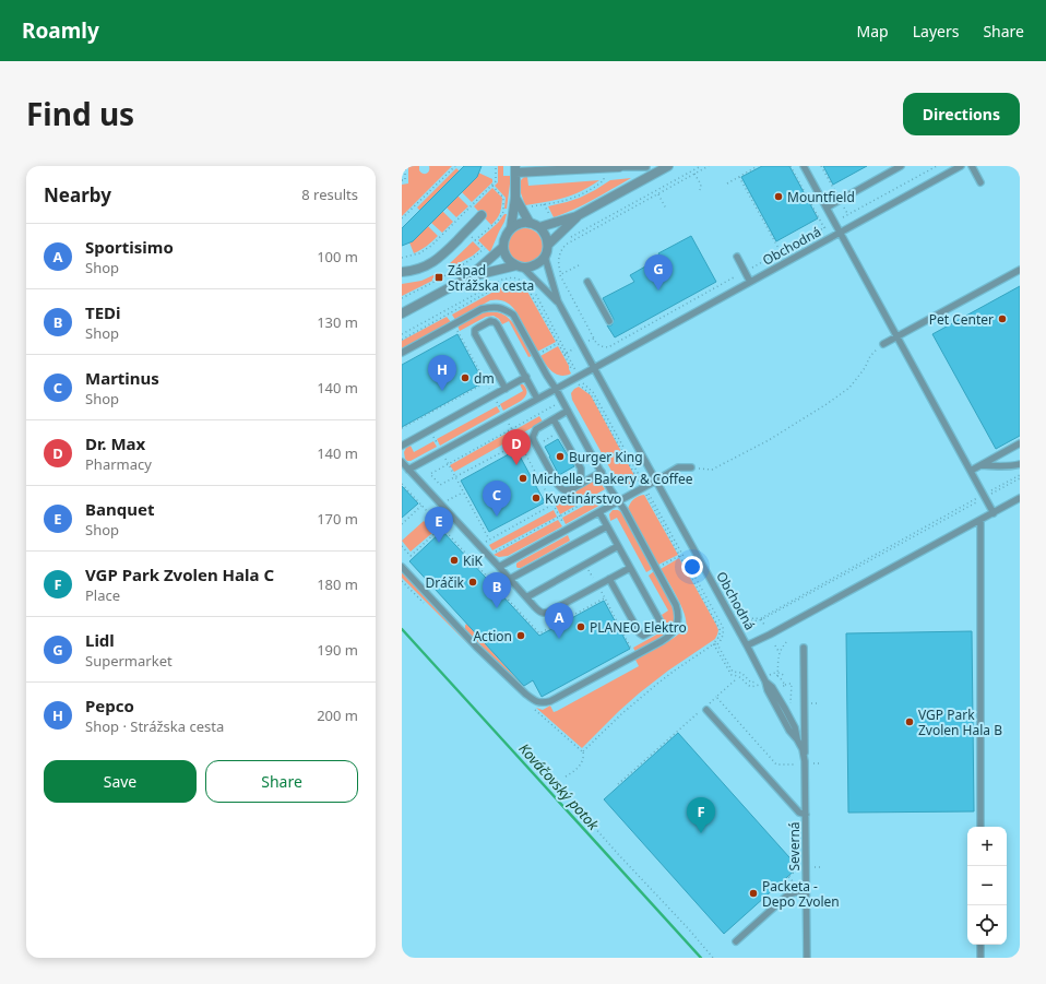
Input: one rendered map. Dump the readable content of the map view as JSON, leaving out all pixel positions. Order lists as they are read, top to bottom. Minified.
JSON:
{"streets":{"lane":["Obchodná","Severná"]},"crossings":[["Obchodná","Severná"]],"water":["Kováčovský potok"],"places":{"other":["Mountfield","Pet Center","dm","Burger King","Michelle - Bakery & Coffee","Kvetinárstvo","KiK","Dráčik","PLANEO Elektro","Action","VGP Park Zvolen Hala B","Packeta - Depo Zvolen"],"transit":["Západ Strážska cesta"]},"page":{"header":"Roamly","nav":["Map","Layers","Share"],"title":"Find us","buttons":["Directions",["Save","Share"]],"heading":["Nearby","8 results"],"list":[{"mark":"A","name":"Sportisimo","note":"Shop","value":"100 m"},{"mark":"B","name":"TEDi","note":"Shop","value":"130 m"},{"mark":"C","name":"Martinus","note":"Shop","value":"140 m"},{"mark":"D","name":"Dr. Max","note":"Pharmacy","value":"140 m"},{"mark":"E","name":"Banquet","note":"Shop","value":"170 m"},{"mark":"F","name":"VGP Park Zvolen Hala C","note":"Place","value":"180 m"},{"mark":"G","name":"Lidl","note":"Supermarket","value":"190 m"},{"mark":"H","name":"Pepco","note":"Shop · Strážska cesta","value":"200 m"}],"pins":["G","H","D","C","E","B","A","F"],"map_buttons":["+","−"]}}
